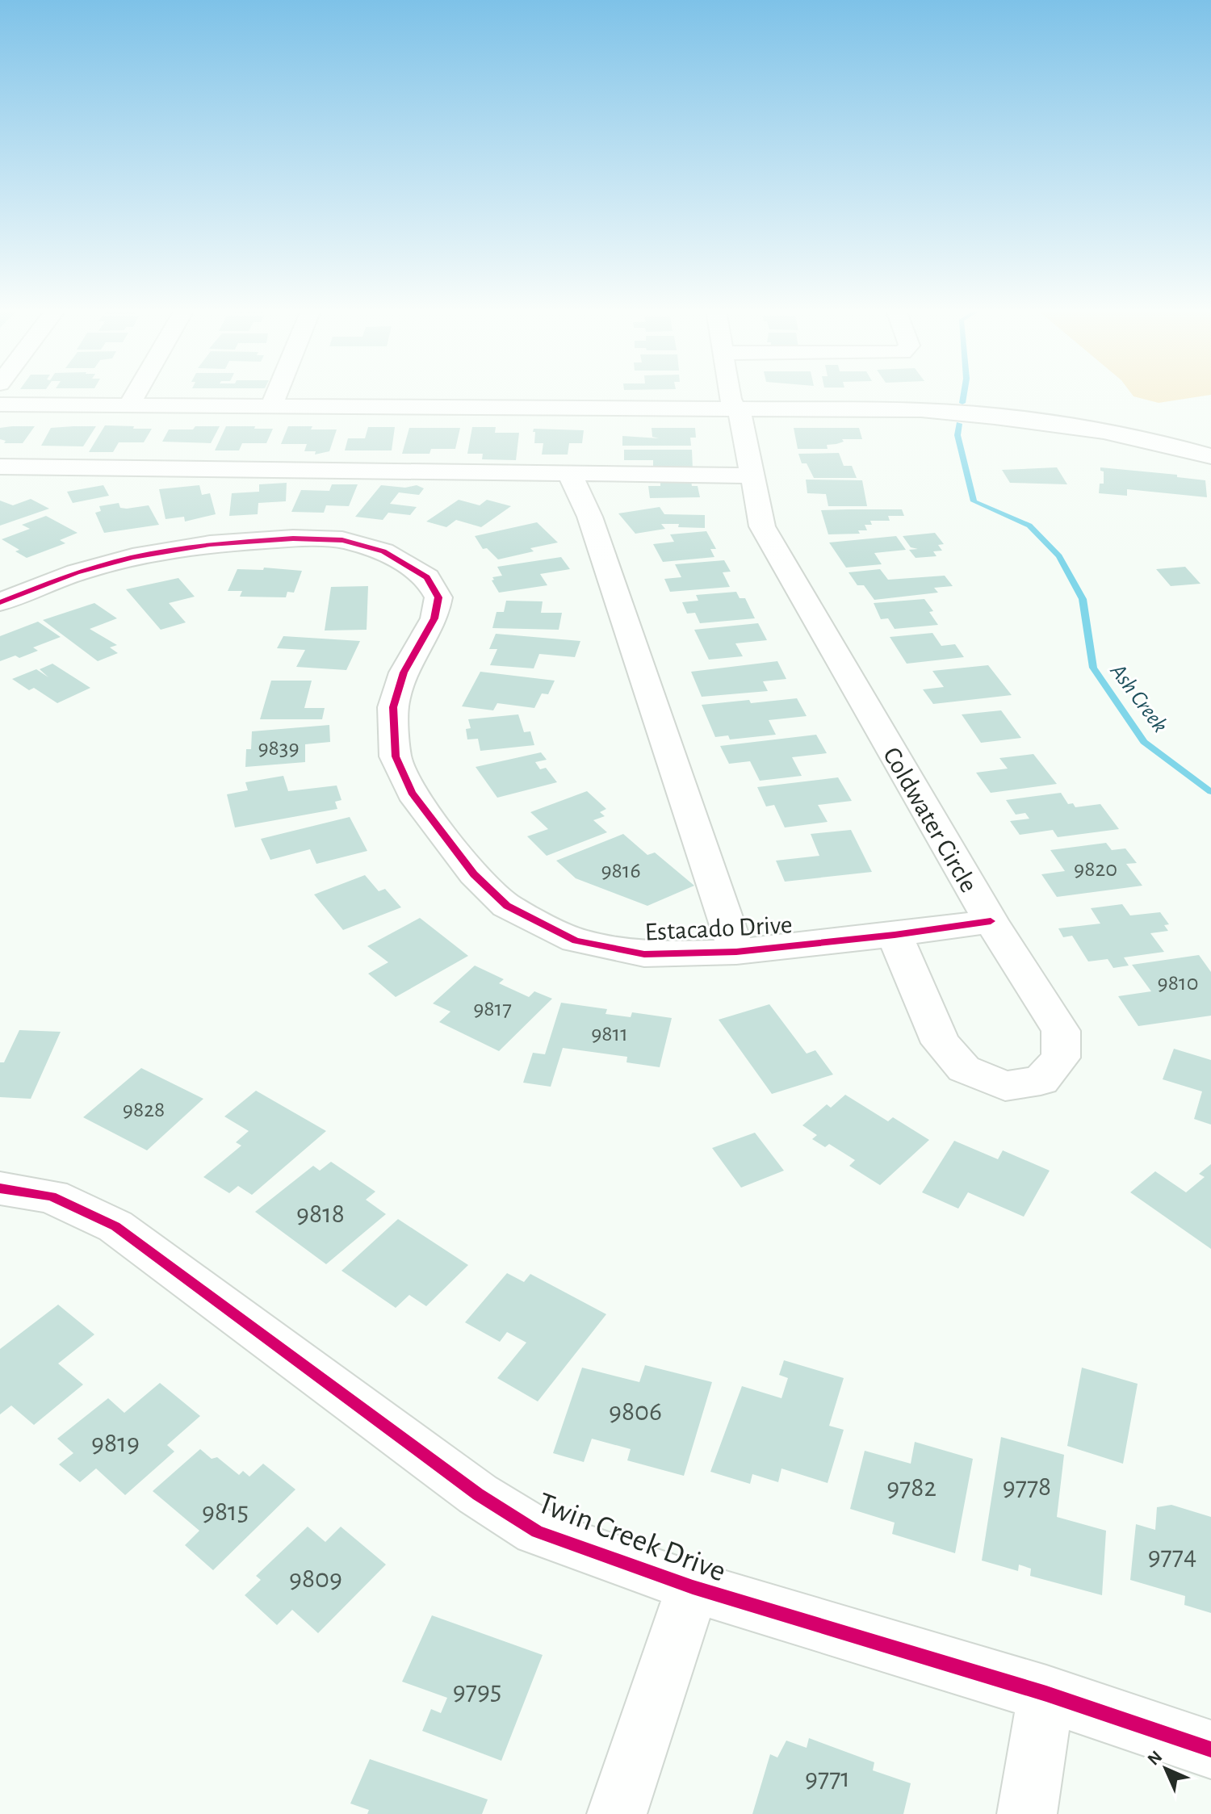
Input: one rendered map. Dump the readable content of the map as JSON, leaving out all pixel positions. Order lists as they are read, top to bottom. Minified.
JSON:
{"streets":{"street":["Coldwater Circle","Estacado Drive","Twin Creek Drive"]},"crossings":[["Coldwater Circle","Estacado Drive"]],"water":["Ash Creek"],"house_numbers":["9839","9820","9816","9810","9817","9811","9828","9818","9806","9819","9778","9782","9815","9774","9809","9795","9771"],"north":"top left"}
